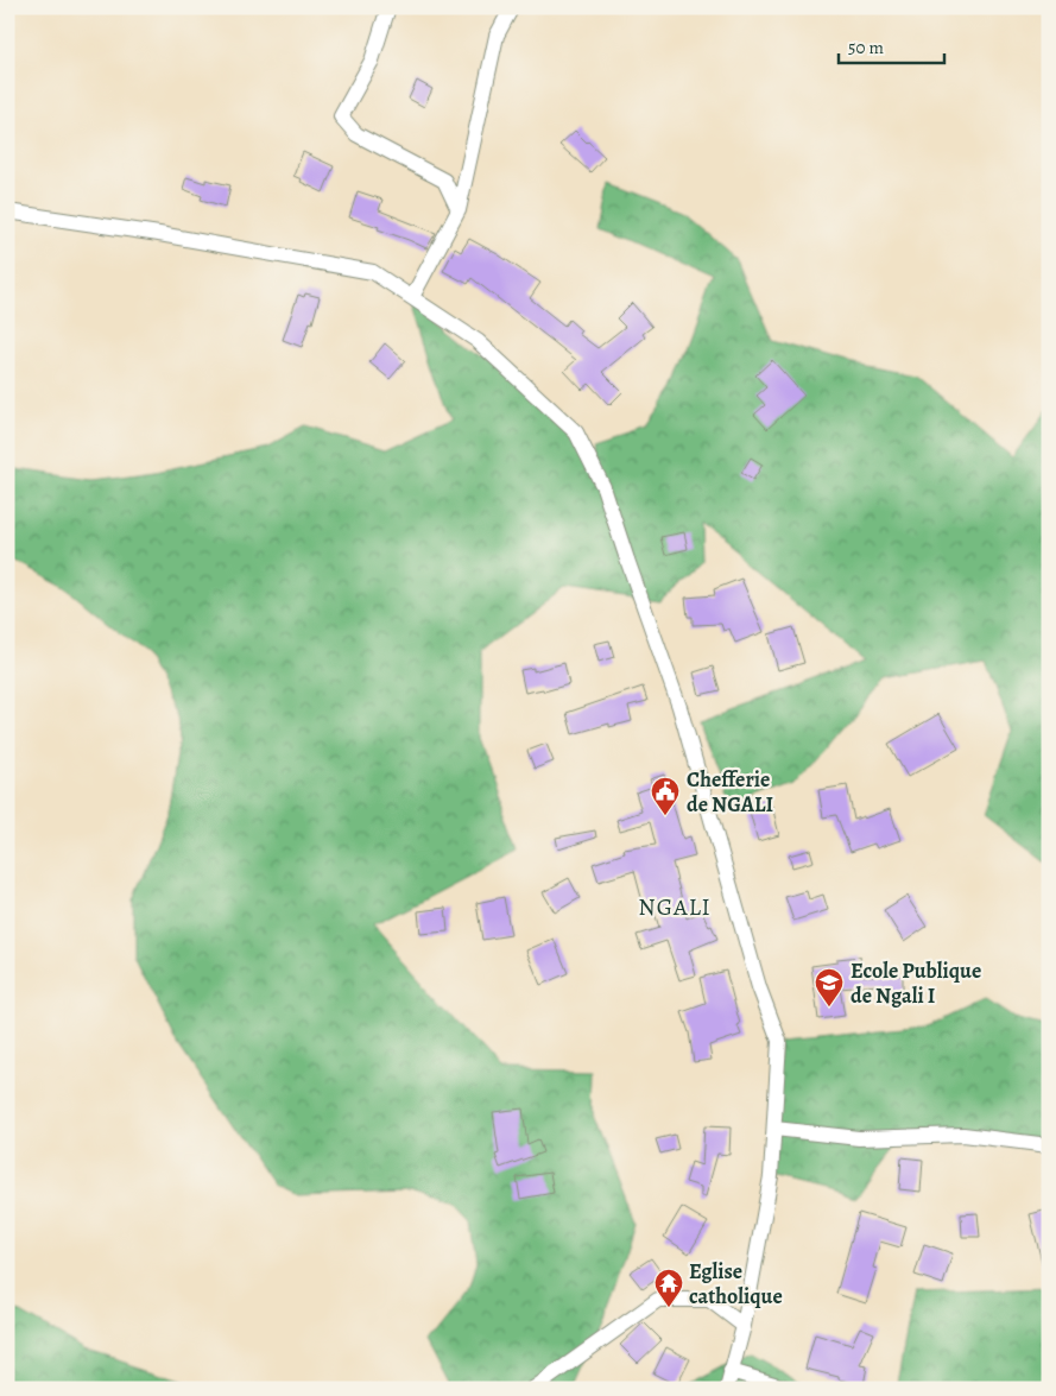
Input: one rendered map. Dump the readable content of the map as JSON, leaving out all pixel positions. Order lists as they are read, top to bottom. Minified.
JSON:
{"districts":["NGALI"],"places":{"public building":["Chefferie de NGALI"],"school or university":["Ecole Publique de Ngali I"],"temple":["Eglise catholique"]},"scale_bar":"50 m"}
